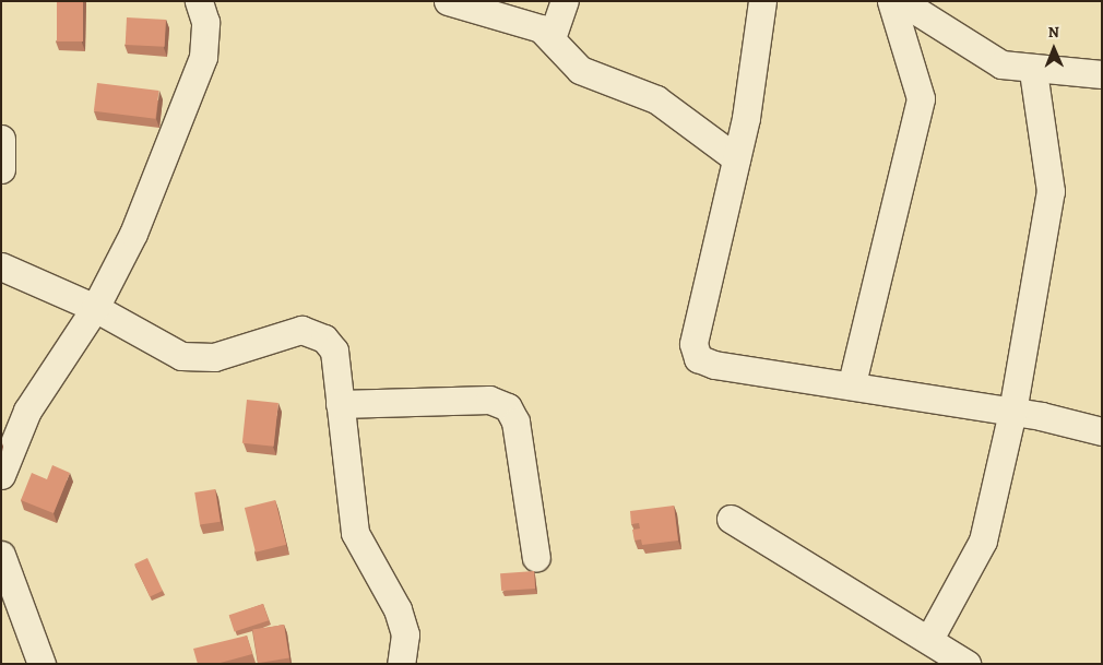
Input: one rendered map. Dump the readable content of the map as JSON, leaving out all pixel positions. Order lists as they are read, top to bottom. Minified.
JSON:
{"north":"top"}
